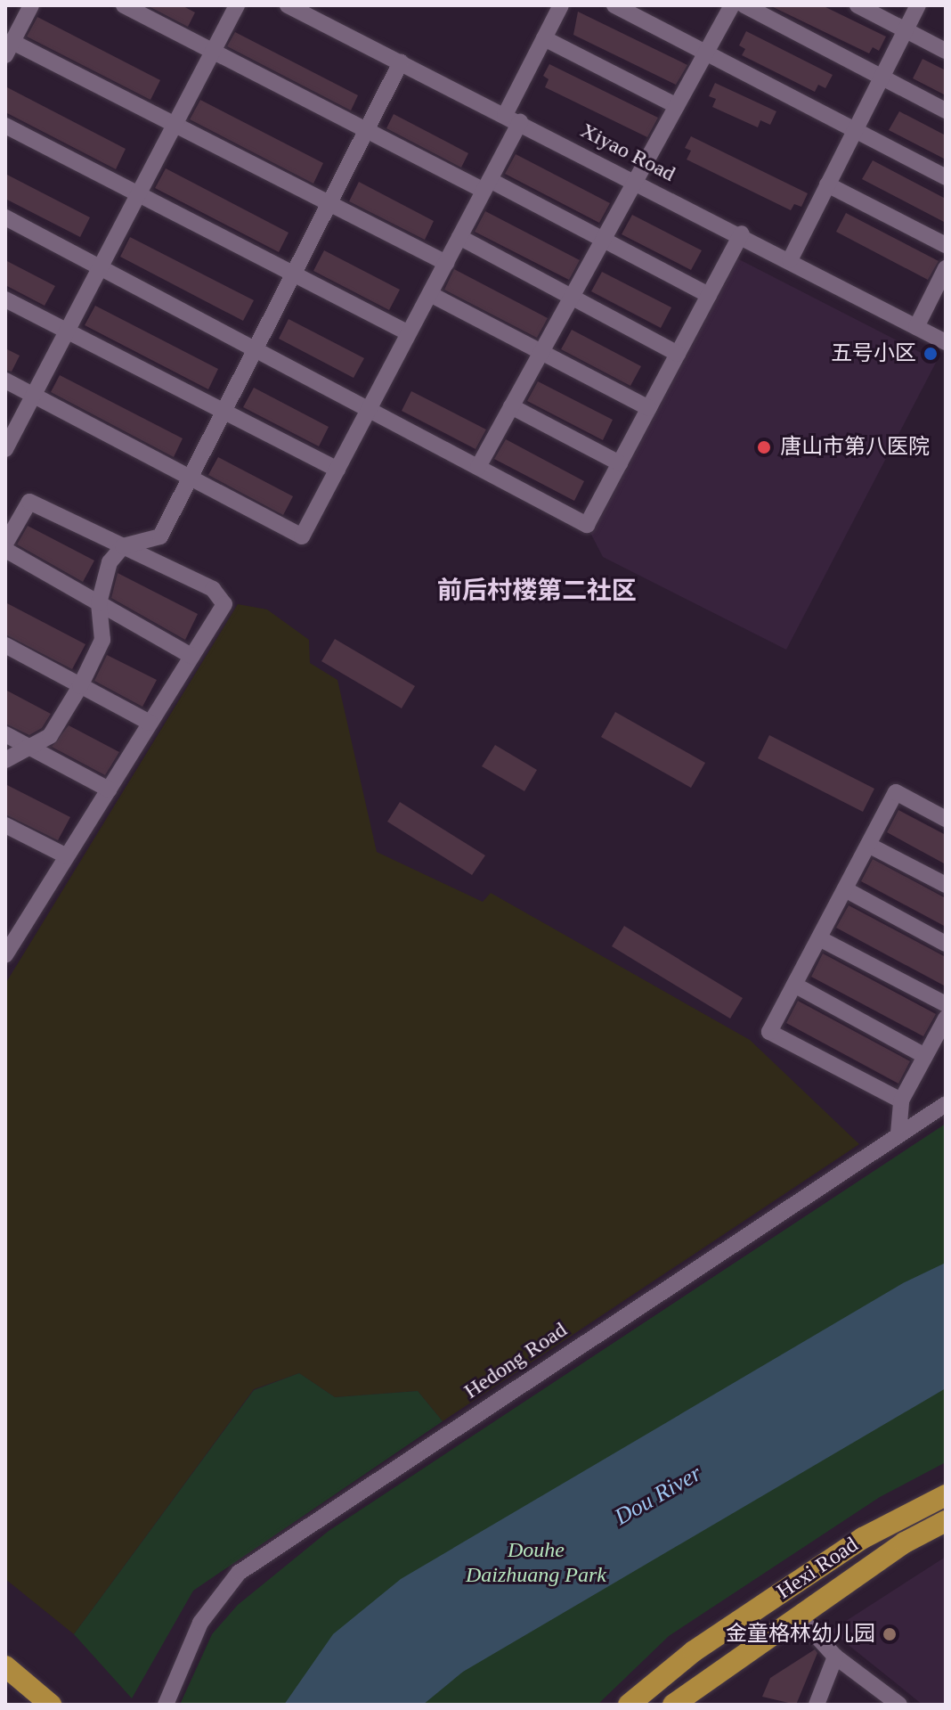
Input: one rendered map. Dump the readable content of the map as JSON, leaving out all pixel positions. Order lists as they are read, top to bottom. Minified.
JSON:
{"streets":{"main road":["Hexi Road"],"street":["Xiyao Road","Hedong Road"]},"districts":["前后村楼第二社区"],"water":["Dou River"],"parks":["Douhe Daizhuang Park"],"places":["五号小区","唐山市第八医院","金童格林幼儿园"]}
